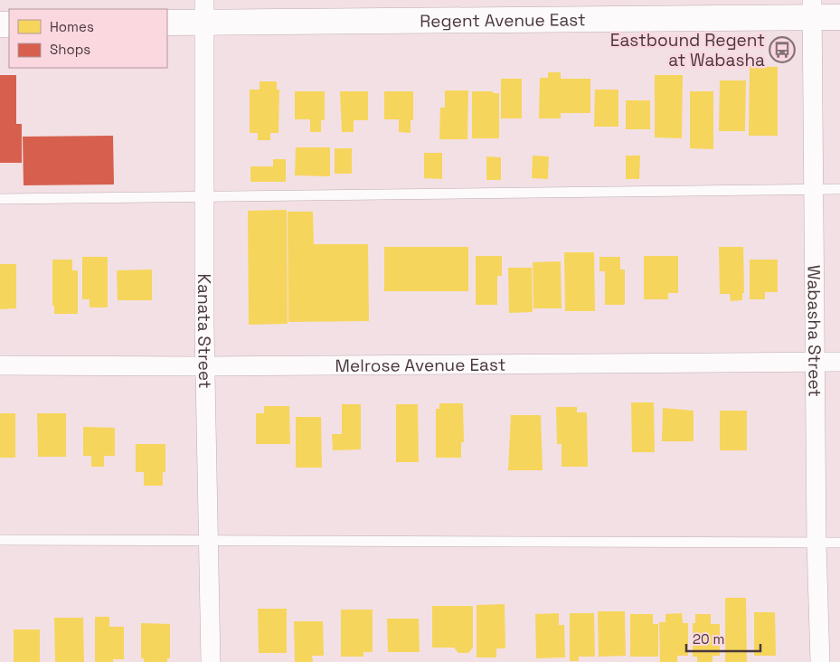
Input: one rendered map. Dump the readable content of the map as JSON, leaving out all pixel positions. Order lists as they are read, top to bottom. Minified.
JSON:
{"streets":{"street":["Regent Avenue East","Kanata Street","Wabasha Street","Melrose Avenue East"]},"crossings":[["Regent Avenue East","Kanata Street"],["Regent Avenue East","Wabasha Street"],["Kanata Street","Melrose Avenue East"],["Wabasha Street","Melrose Avenue East"]],"places":{"bus stop":["Eastbound Regent at Wabasha"]},"legend":["Homes","Shops"],"scale_bar":"20 m"}
